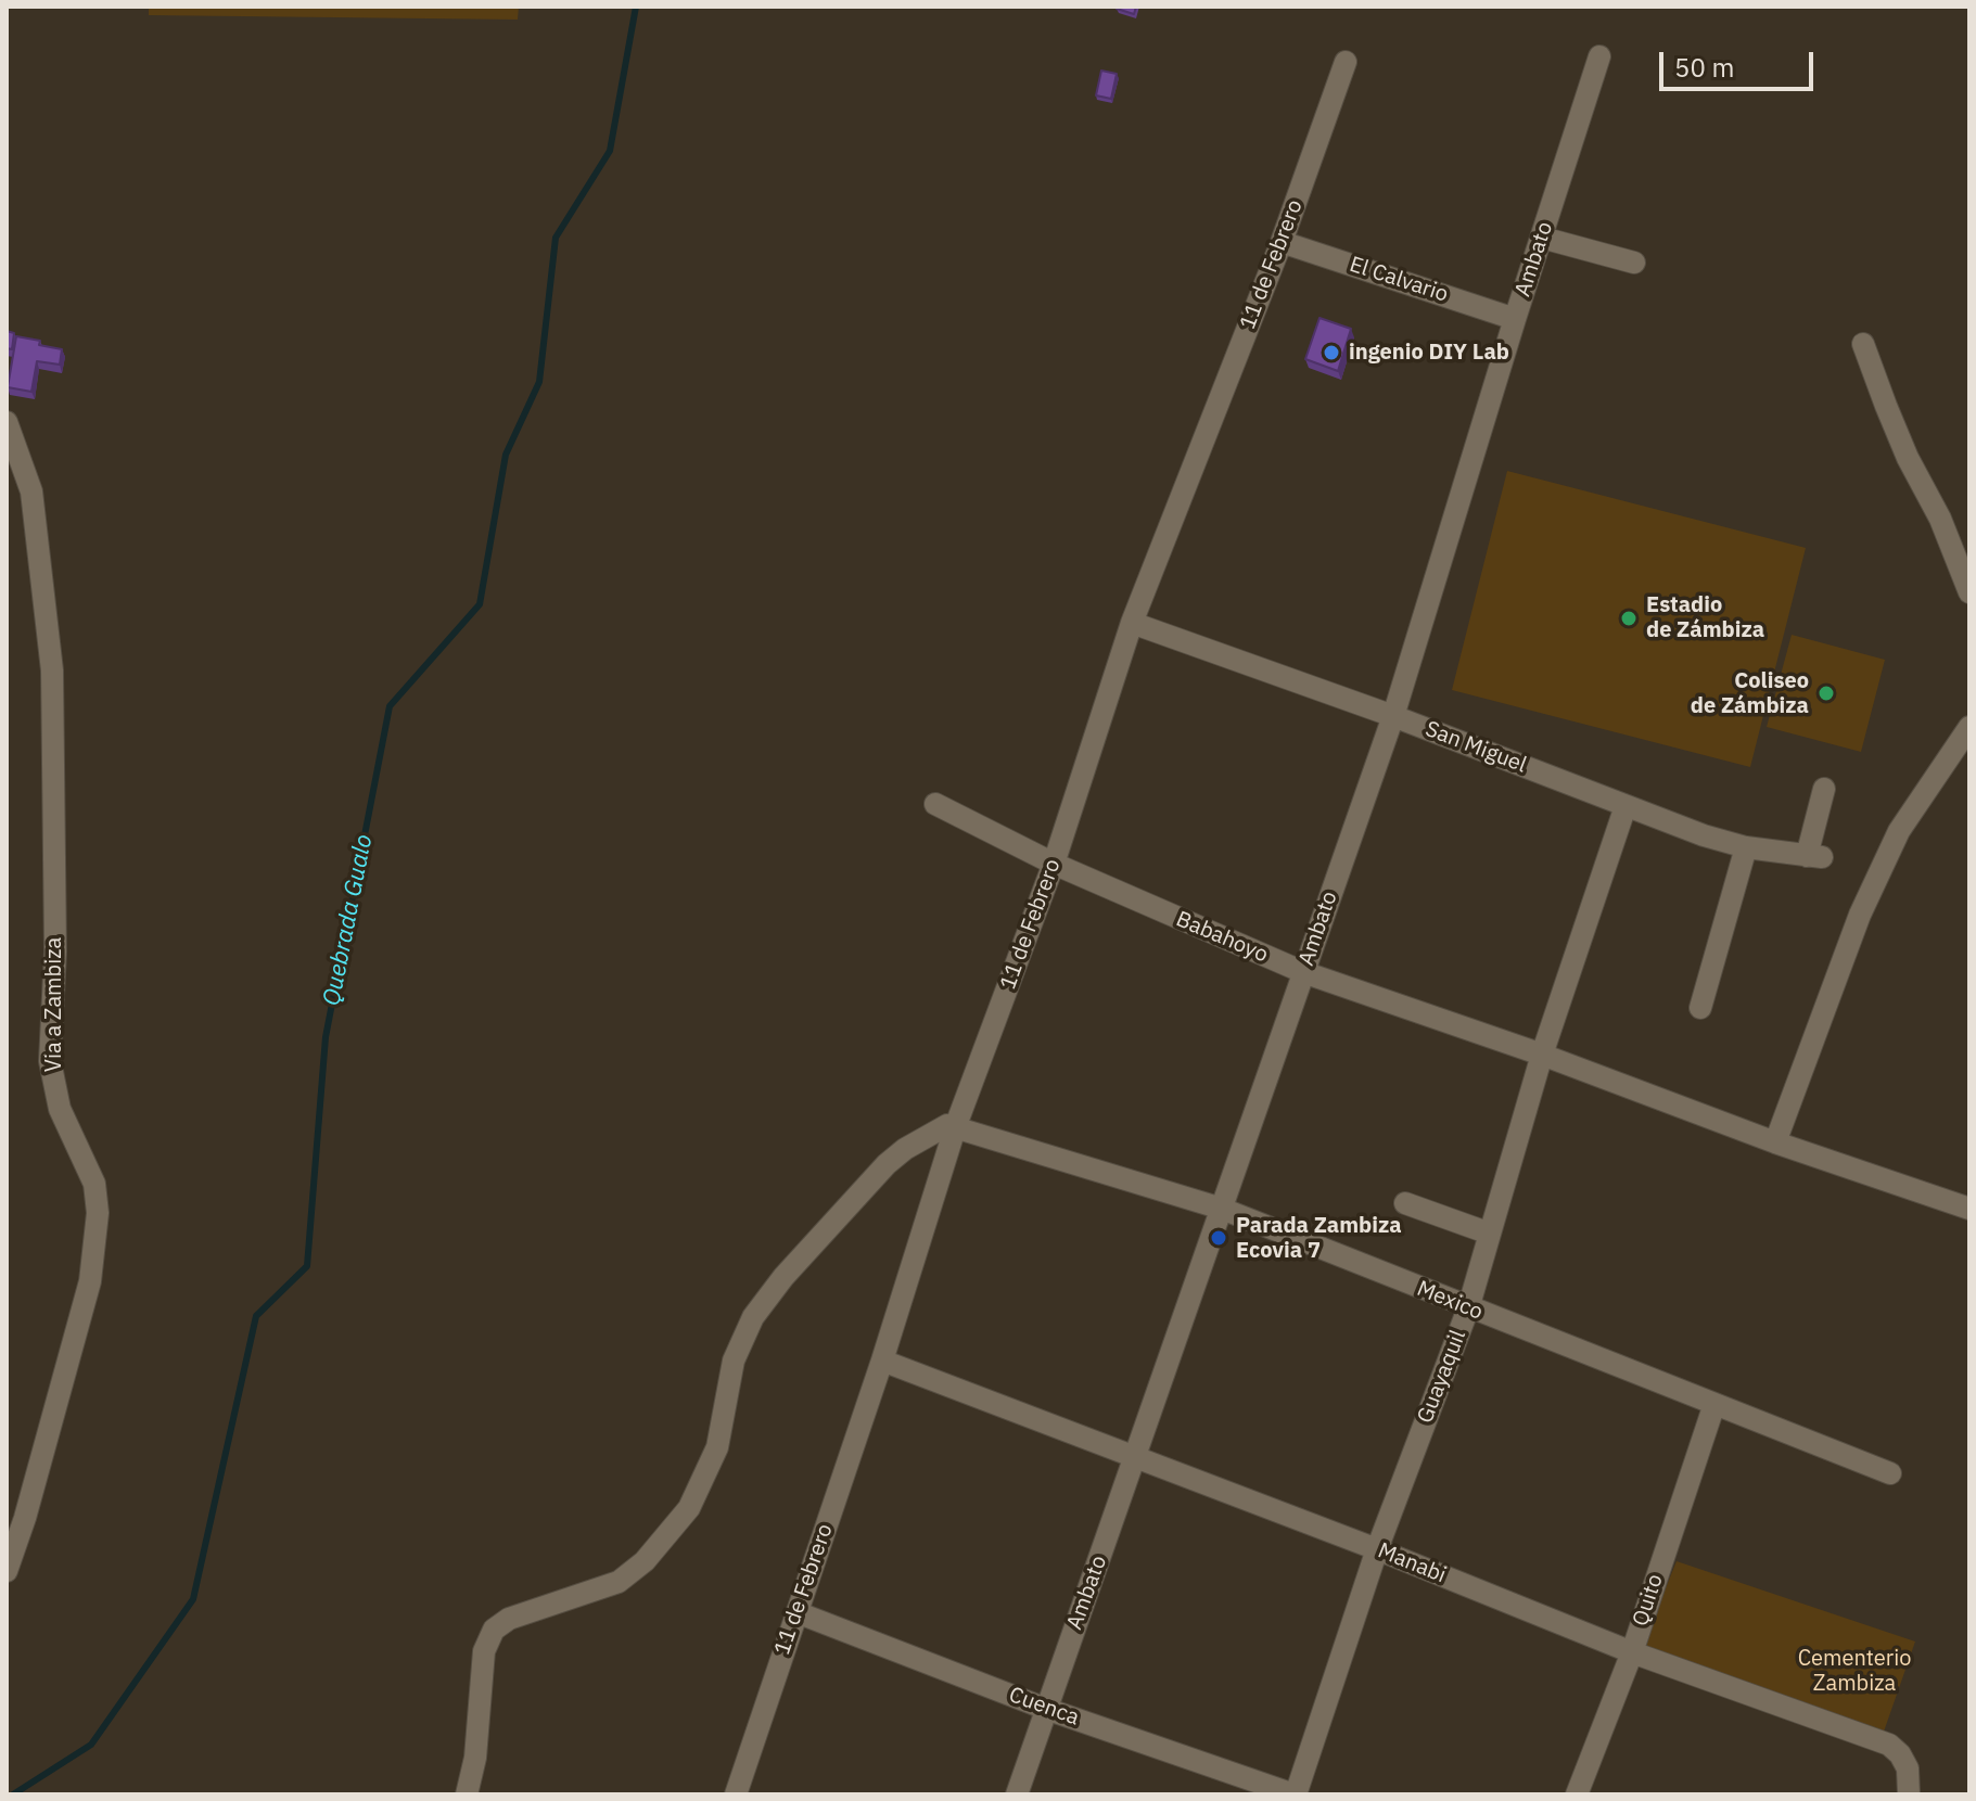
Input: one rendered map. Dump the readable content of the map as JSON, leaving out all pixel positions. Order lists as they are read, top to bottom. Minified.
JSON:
{"streets":{"street":["Ambato","11 de Febrero","El Calvario","San Miguel","Babahoyo","Via a Zambiza","Mexico","Guayaquil","Manabi","Quito","Cuenca"]},"crossings":[["Ambato","El Calvario"],["Ambato","San Miguel"],["Ambato","Babahoyo"],["Ambato","Mexico"],["Ambato","Manabi"],["Ambato","Cuenca"],["11 de Febrero","El Calvario"],["11 de Febrero","San Miguel"],["11 de Febrero","Babahoyo"],["11 de Febrero","Mexico"],["11 de Febrero","Manabi"],["11 de Febrero","Cuenca"],["San Miguel","Guayaquil"],["Babahoyo","Guayaquil"],["Mexico","Guayaquil"],["Mexico","Quito"],["Guayaquil","Manabi"],["Guayaquil","Cuenca"],["Manabi","Quito"]],"water":["Quebrada Gualo"],"parks":["Cementerio Zambiza"],"places":["ingenio DIY Lab","Estadio de Zámbiza","Coliseo de Zámbiza","Parada Zambiza Ecovia 7"],"scale_bar":"50 m"}
